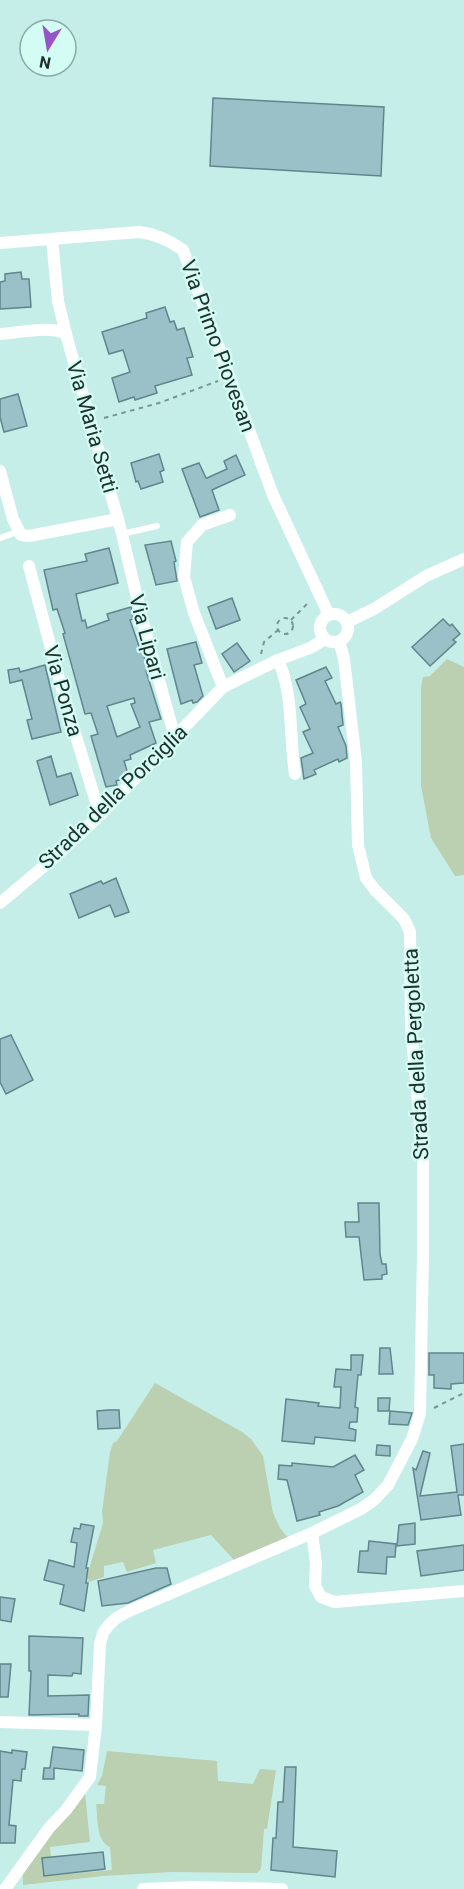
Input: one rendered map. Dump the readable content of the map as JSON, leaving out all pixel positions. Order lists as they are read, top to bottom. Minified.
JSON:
{"streets":{"street":["Via Primo Piovesan","Via Maria Setti","Via Lipari","Via Ponza","Strada della Porciglia","Strada della Pergoletta"]},"crossings":[["Via Primo Piovesan","Via Maria Setti"],["Via Primo Piovesan","Strada della Porciglia"],["Via Primo Piovesan","Strada della Pergoletta"],["Via Maria Setti","Via Lipari"],["Via Lipari","Strada della Porciglia"],["Via Ponza","Strada della Porciglia"],["Strada della Porciglia","Strada della Pergoletta"]],"north":"bottom"}
